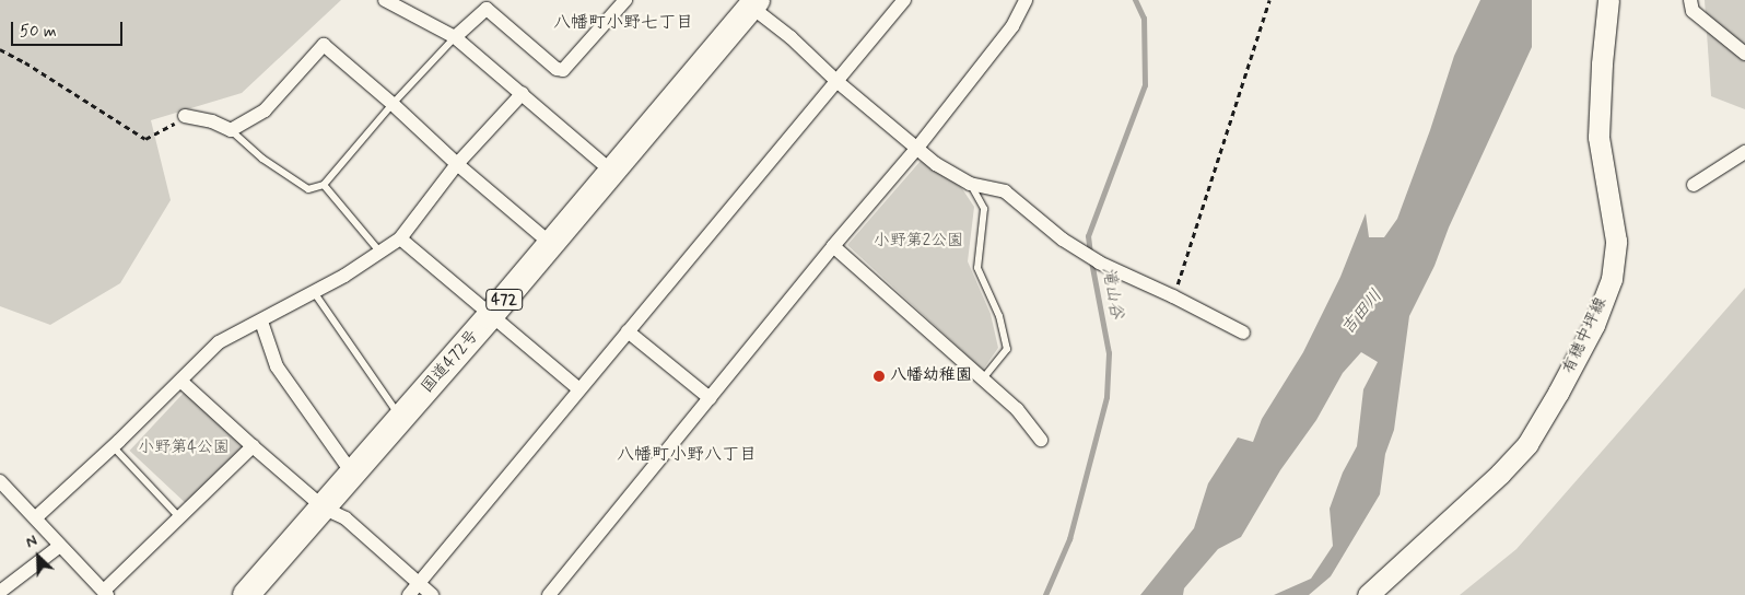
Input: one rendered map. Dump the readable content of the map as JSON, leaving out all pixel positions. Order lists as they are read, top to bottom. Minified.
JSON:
{"streets":{"highway":["472","国道472号"],"main road":["有穂中坪線"]},"districts":["八幡町小野七丁目","八幡町小野八丁目"],"water":["滝山谷","吉田川"],"parks":["小野第2公園","小野第4公園"],"places":["八幡幼稚園"],"scale_bar":"50 m","north":"top left"}
